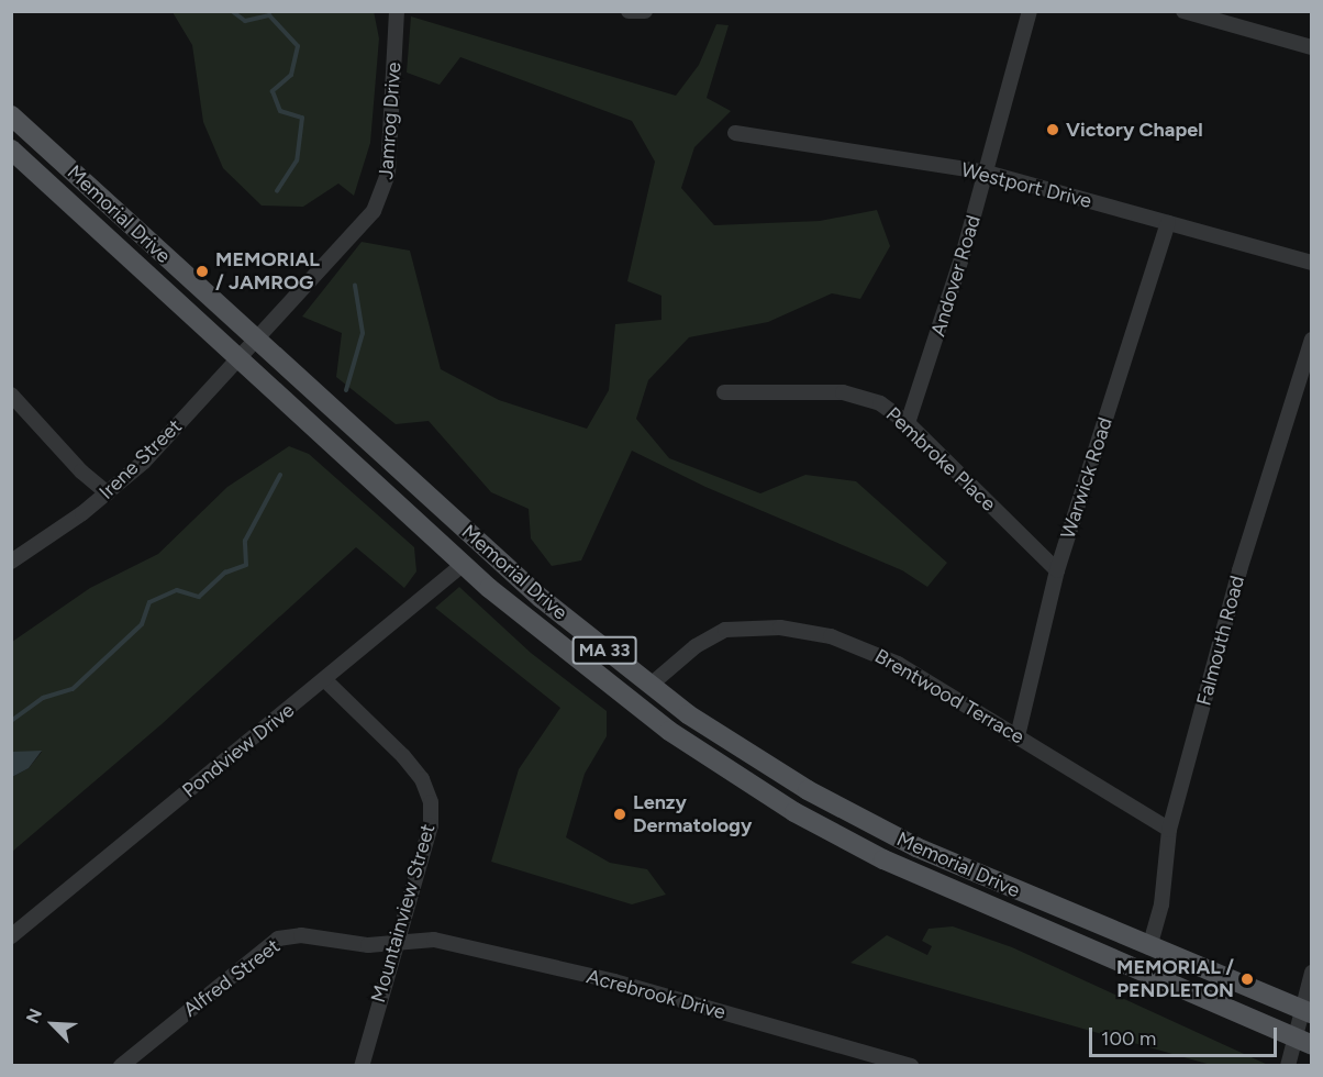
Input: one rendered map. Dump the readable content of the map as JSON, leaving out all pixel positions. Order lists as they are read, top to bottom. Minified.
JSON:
{"streets":{"main road":["Memorial Drive","MA 33"],"street":["Jamrog Drive","Westport Drive","Andover Road","Irene Street","Pembroke Place","Warwick Road","Falmouth Road","Brentwood Terrace","Pondview Drive","Mountainview Street","Alfred Street","Acrebrook Drive"]},"crossings":[["Jamrog Drive","Memorial Drive"],["Jamrog Drive","Irene Street"],["Westport Drive","Andover Road"],["Westport Drive","Warwick Road"],["Memorial Drive","Irene Street"],["Memorial Drive","Falmouth Road"],["Memorial Drive","Brentwood Terrace"],["Memorial Drive","Pondview Drive"],["Andover Road","Pembroke Place"],["Pembroke Place","Warwick Road"],["Warwick Road","Brentwood Terrace"],["Falmouth Road","Brentwood Terrace"],["Pondview Drive","Mountainview Street"],["Mountainview Street","Alfred Street"],["Mountainview Street","Acrebrook Drive"],["Alfred Street","Acrebrook Drive"]],"places":["Victory Chapel","MEMORIAL / JAMROG","Lenzy Dermatology","MEMORIAL / PENDLETON"],"scale_bar":"100 m","north":"top left"}
